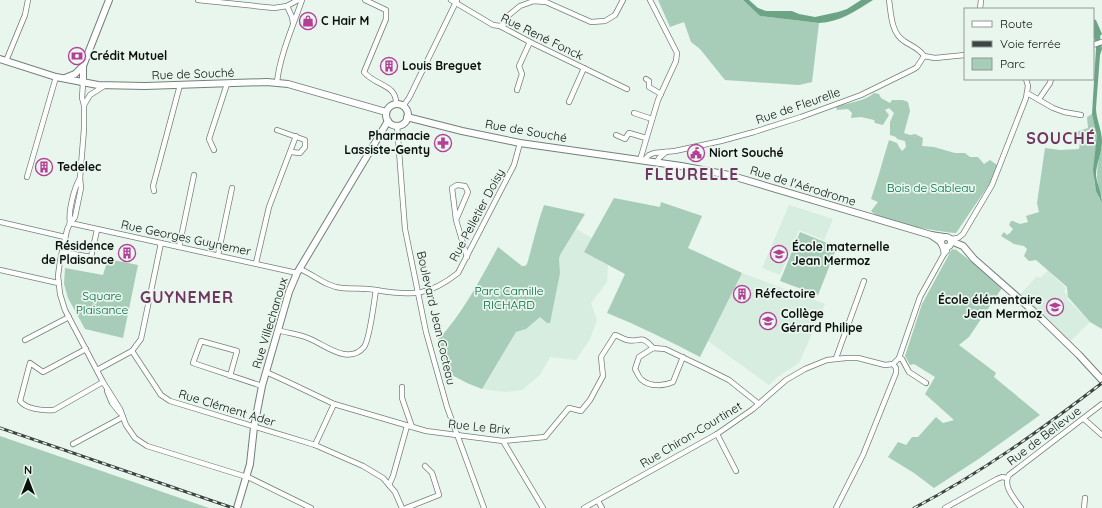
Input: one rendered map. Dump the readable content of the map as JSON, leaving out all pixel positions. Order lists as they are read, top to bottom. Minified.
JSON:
{"streets":{"street":["Rue René Fonck","Rue de Souché","Rue de Fleurelle","Rue de l'Aérodrome","Rue Pelletier Doisy","Rue Georges Guynemer","Boulevard Jean Cocteau","Rue Villechanoux","Rue Clément Ader","Rue Le Brix","Rue Chiron-Courtinet","Rue de Bellevue"]},"crossings":[["Rue de Souché","Rue de Fleurelle"],["Rue de Souché","Rue de l'Aérodrome"],["Rue de Souché","Rue Pelletier Doisy"],["Rue de Souché","Boulevard Jean Cocteau"],["Rue de Souché","Rue Villechanoux"],["Rue de Fleurelle","Rue de l'Aérodrome"],["Rue Pelletier Doisy","Rue Georges Guynemer"],["Rue Pelletier Doisy","Boulevard Jean Cocteau"],["Rue Georges Guynemer","Rue Villechanoux"],["Boulevard Jean Cocteau","Rue Villechanoux"],["Boulevard Jean Cocteau","Rue Le Brix"],["Rue Villechanoux","Rue Clément Ader"],["Rue Villechanoux","Rue Le Brix"]],"districts":["SOUCHÉ","FLEURELLE","GUYNEMER"],"parks":["Bois de Sableau","Parc Camille RICHARD","Square Plaisance"],"places":{"shop":["C Hair M"],"bank":["Crédit Mutuel"],"building":["Louis Breguet","Tedelec","Résidence de Plaisance","Réfectoire"],"pharmacy":["Pharmacie Lassiste-Genty"],"public building":["Niort Souché"],"school or university":["École maternelle Jean Mermoz","École élémentaire Jean Mermoz","Collège Gérard Philipe"]},"legend":["Route","Voie ferrée","Parc"],"north":"top"}
